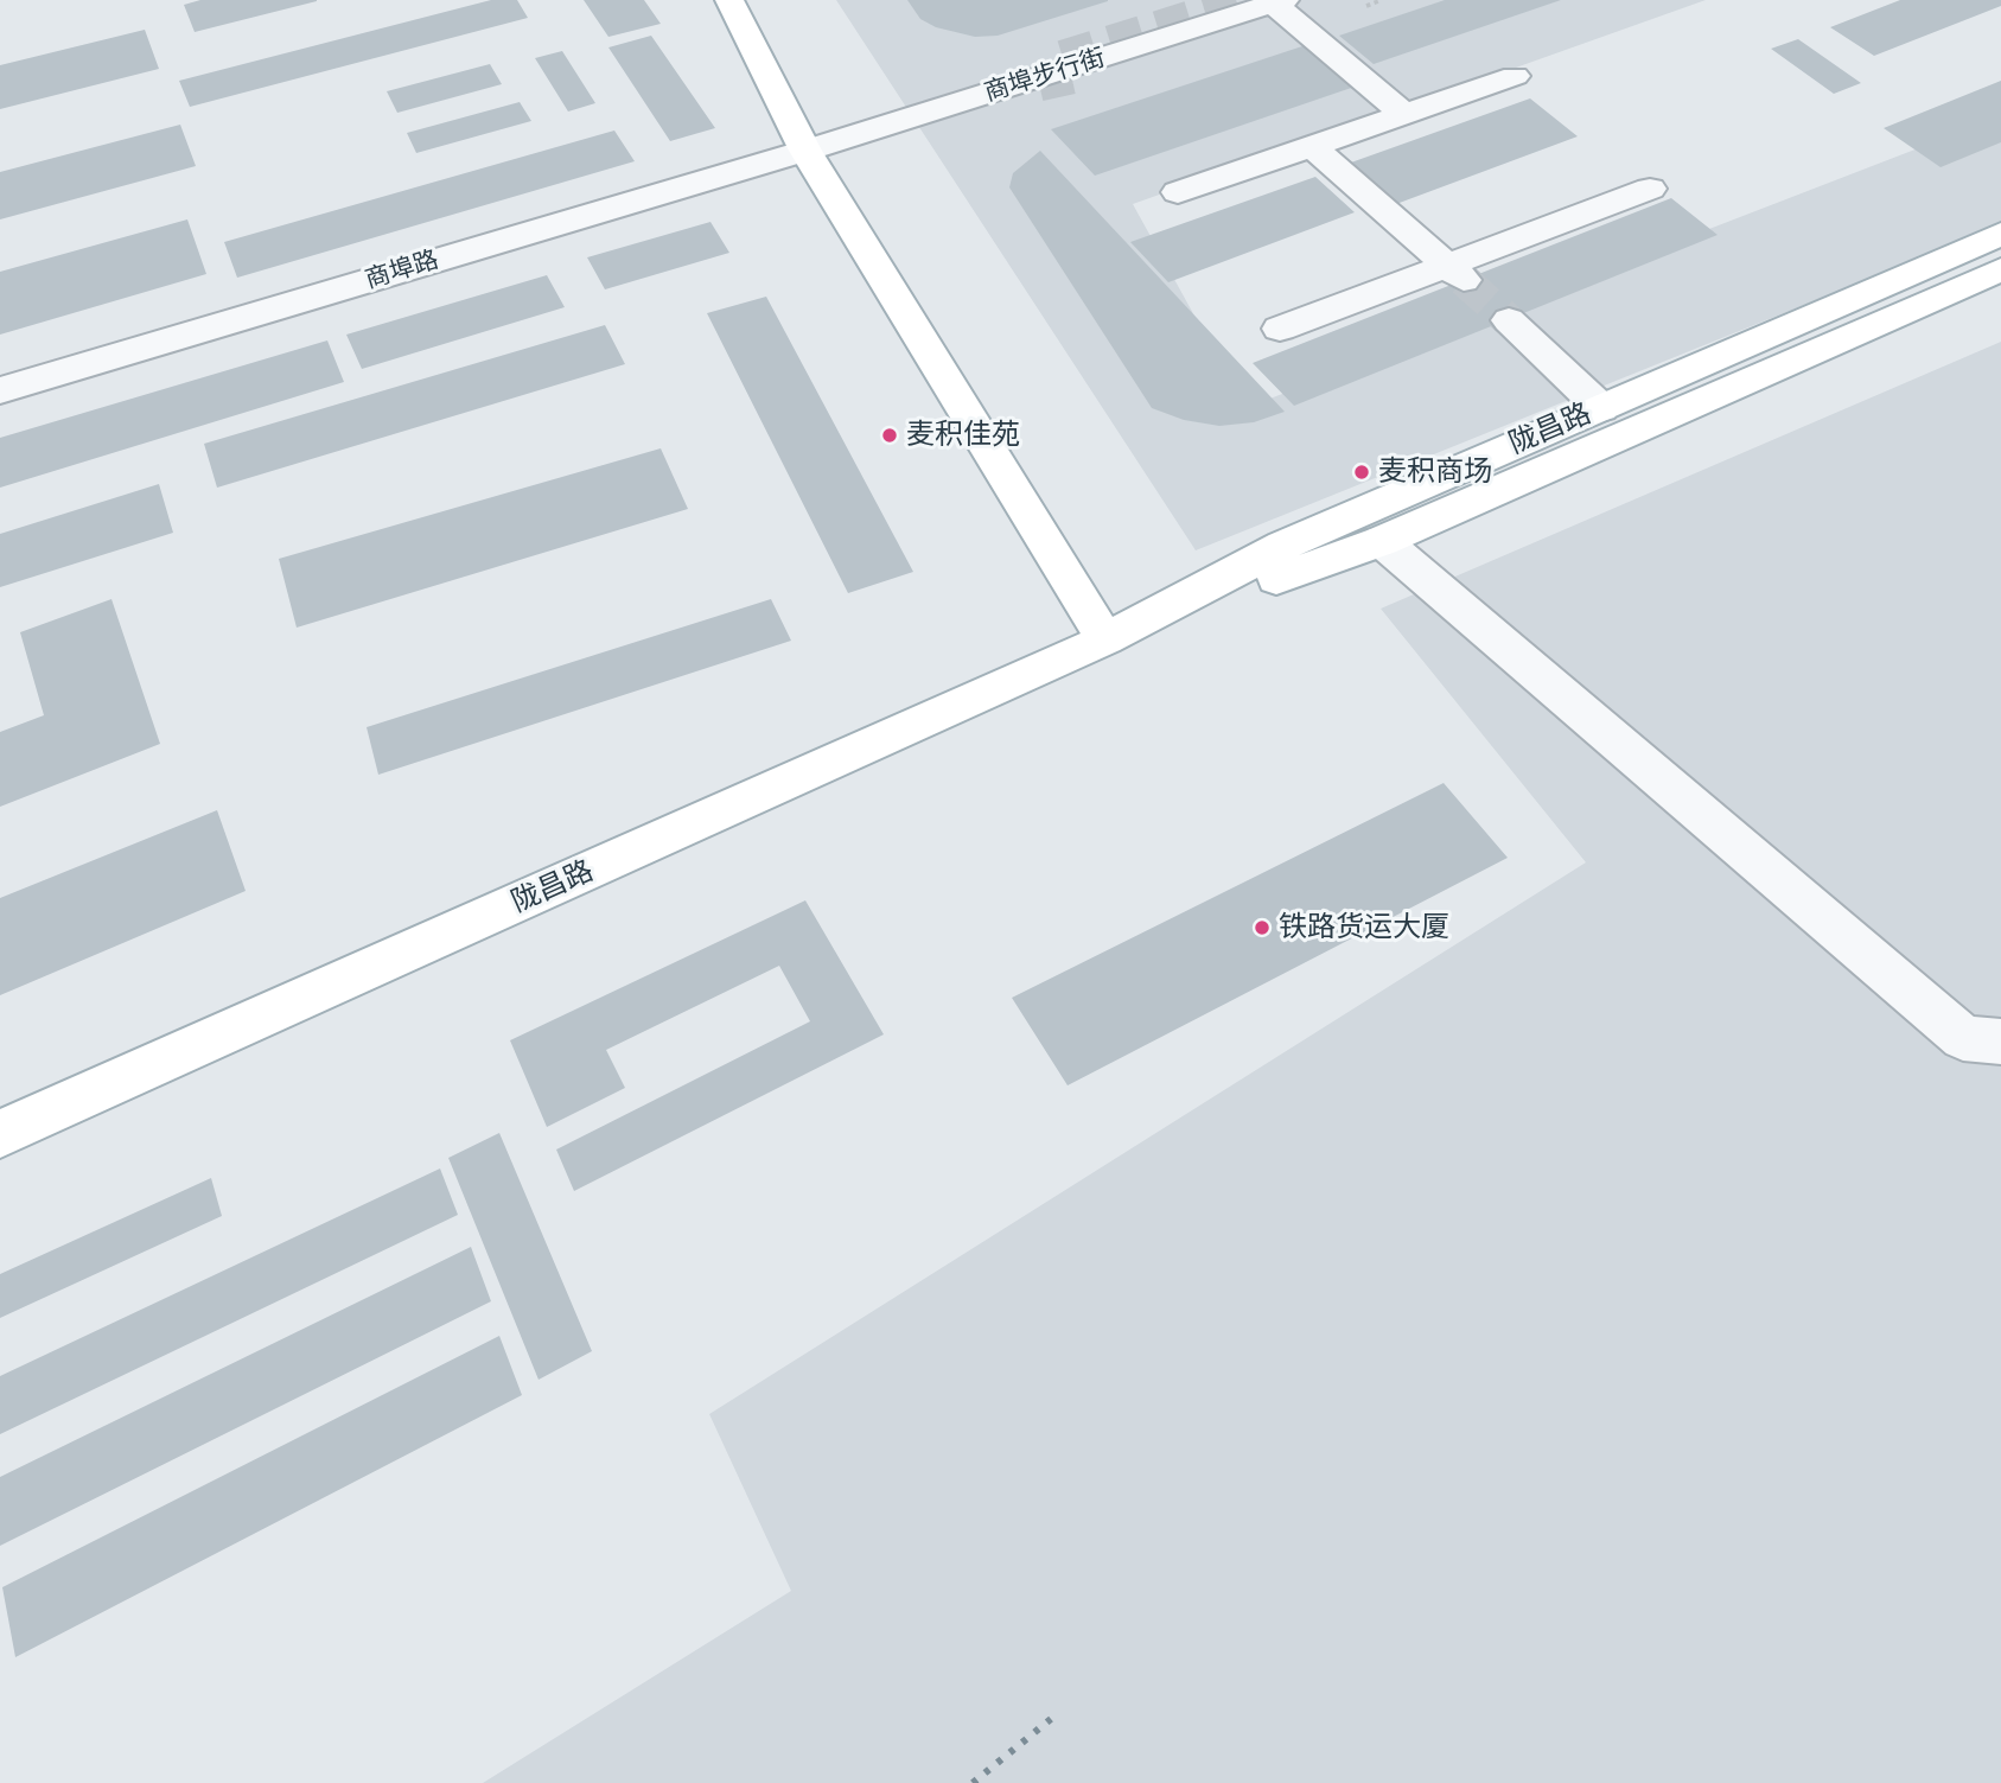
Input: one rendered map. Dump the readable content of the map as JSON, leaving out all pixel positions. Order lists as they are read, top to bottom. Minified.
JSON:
{"streets":{"main road":["陇昌路"],"street":["商埠步行街","商埠路"]},"crossings":[["商埠步行街","商埠路"]],"places":["麦积佳苑","麦积商场","铁路货运大厦"]}
